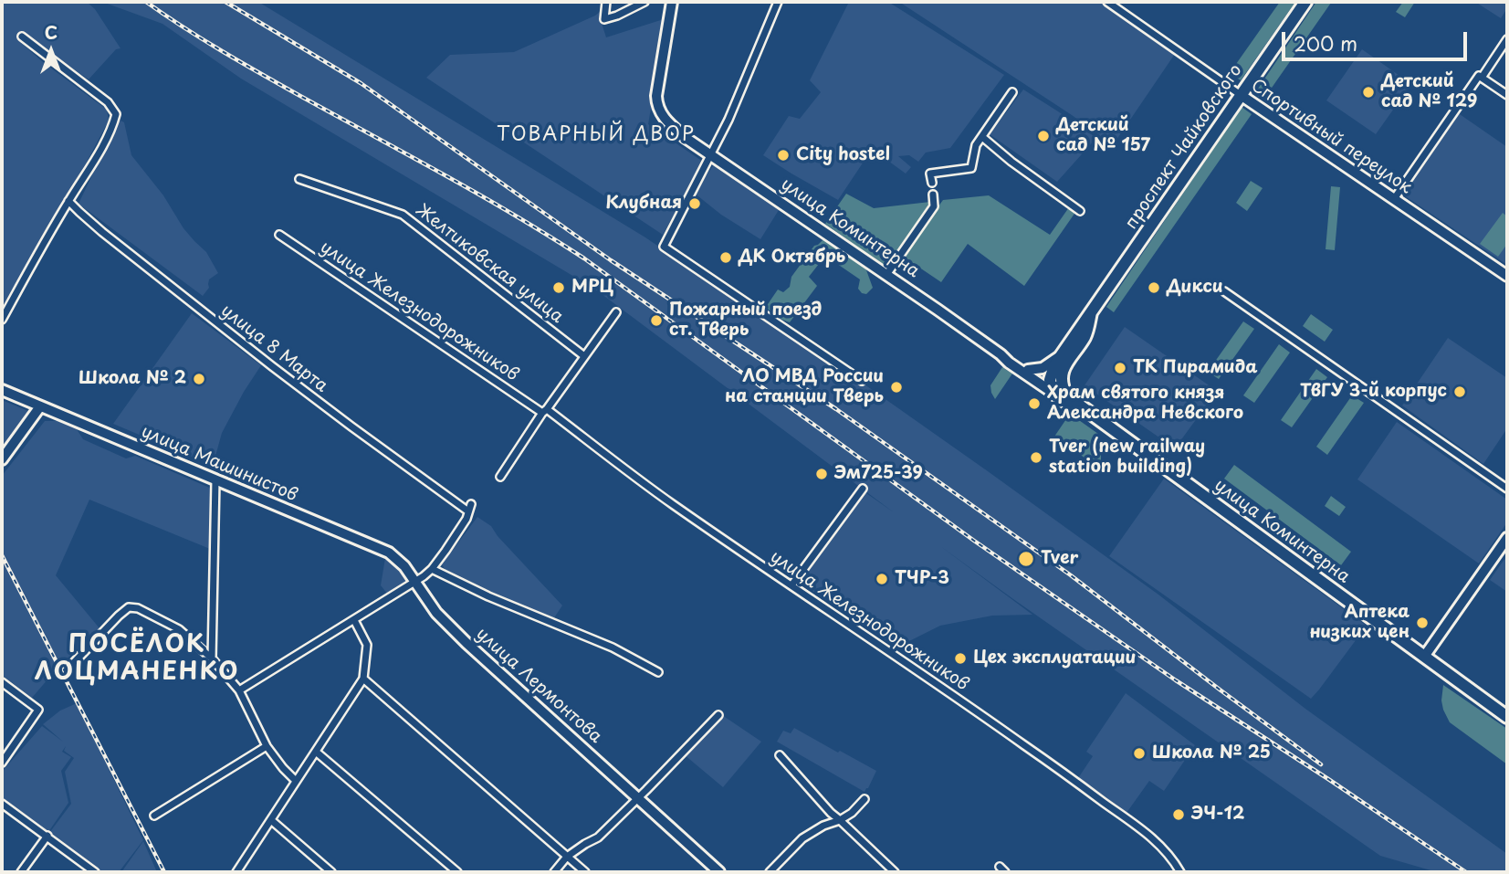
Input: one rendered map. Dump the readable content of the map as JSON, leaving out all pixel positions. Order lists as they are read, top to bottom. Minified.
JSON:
{"streets":{"main road":["Спортивный переулок","проспект Чайковского","улица Коминтерна","улица Машинистов","улица Лермонтова"],"street":["Желтиковская улица","улица Железнодорожников","улица 8 Марта"]},"crossings":[["Спортивный переулок","проспект Чайковского"],["проспект Чайковского","улица Коминтерна"],["улица Машинистов","улица Лермонтова"]],"districts":["ТОВАРНЫЙ ДВОР","ПОСЁЛОК ЛОЦМАНЕНКО"],"places":["Детский сад № 129","Детский сад № 157","City hostel","Клубная","ДК Октябрь","МРЦ","Дикси","Пожарный поезд ст. Тверь","ТК Пирамида","Школа № 2","ЛО МВД России на станции Тверь","ТвГУ 3-й корпус","Храм святого князя Александра Невского","Tver (new railway station building)","Эм725-39","Tver","ТЧР-3","Аптека низких цен","Цех эксплуатации","Школа № 25","ЭЧ-12"],"scale_bar":"200 m","north":"top"}
